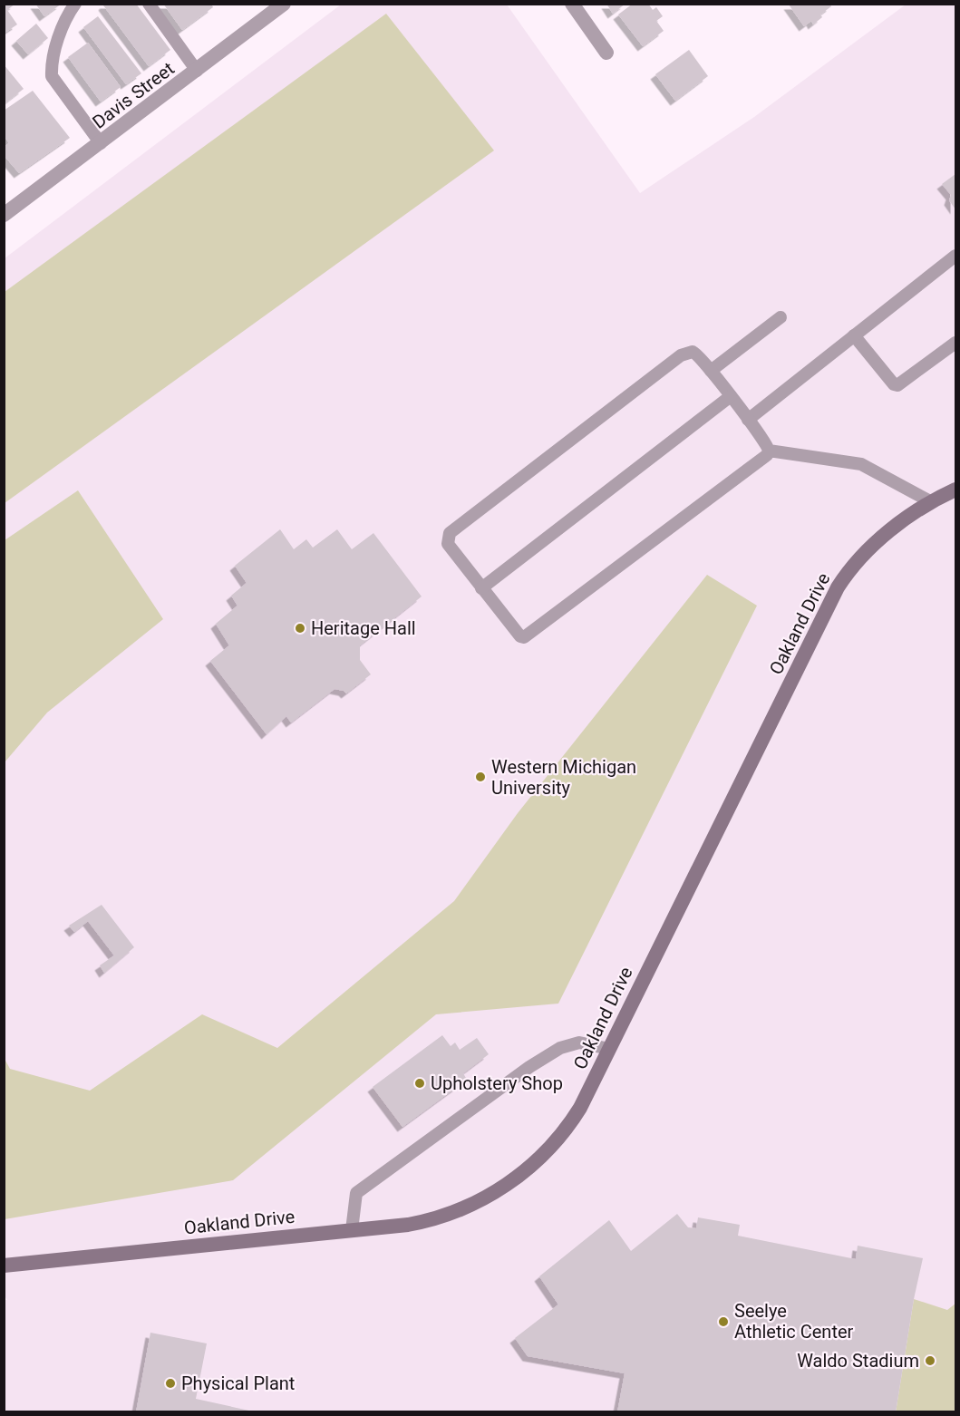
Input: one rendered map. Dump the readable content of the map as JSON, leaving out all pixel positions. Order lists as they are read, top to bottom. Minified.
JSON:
{"streets":{"main road":["Oakland Drive"],"street":["Davis Street"]},"places":["Heritage Hall","Western Michigan University","Upholstery Shop","Seelye Athletic Center","Waldo Stadium","Physical Plant"]}
